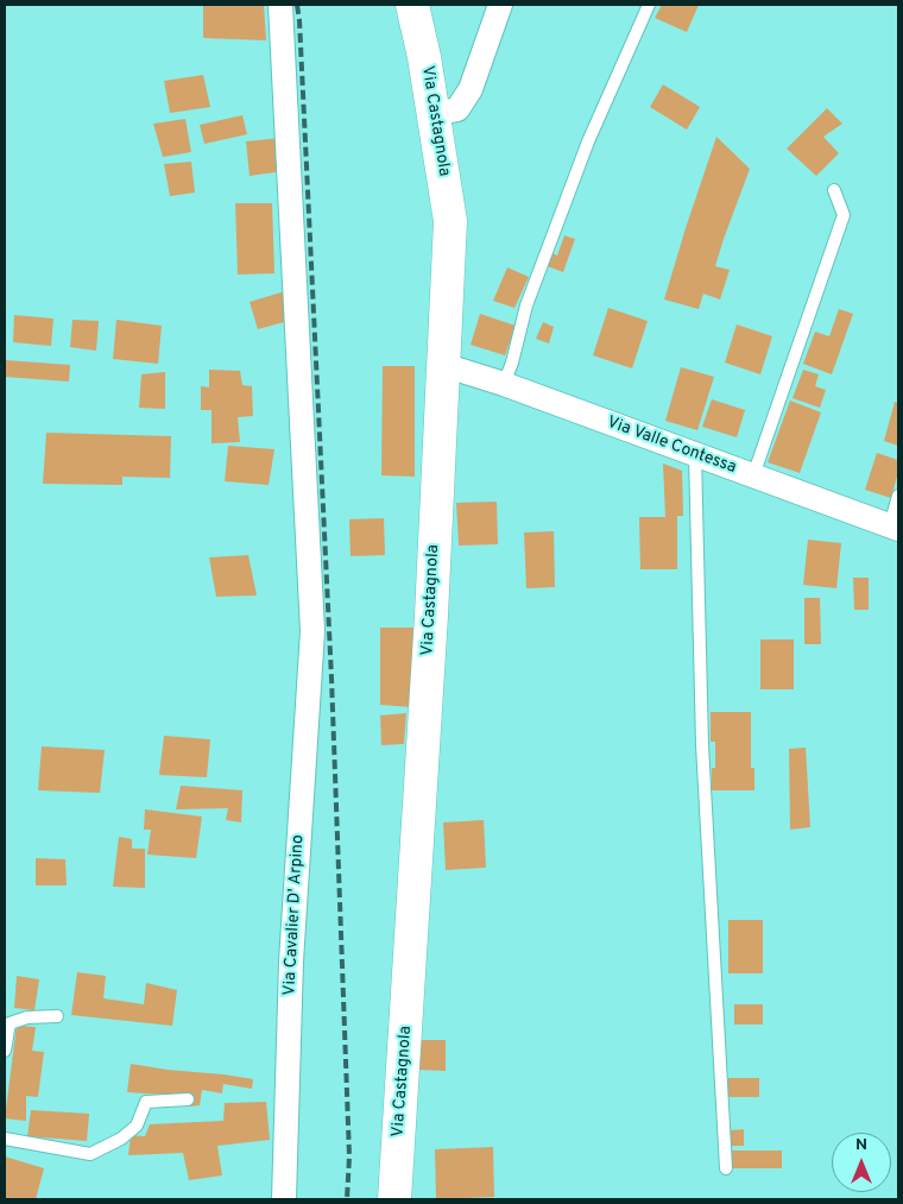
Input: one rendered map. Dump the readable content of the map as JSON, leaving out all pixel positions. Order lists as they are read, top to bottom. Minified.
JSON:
{"streets":{"main road":["Via Castagnola"],"street":["Via Valle Contessa","Via Cavalier D' Arpino"]},"crossings":[["Via Castagnola","Via Valle Contessa"]],"north":"top"}
